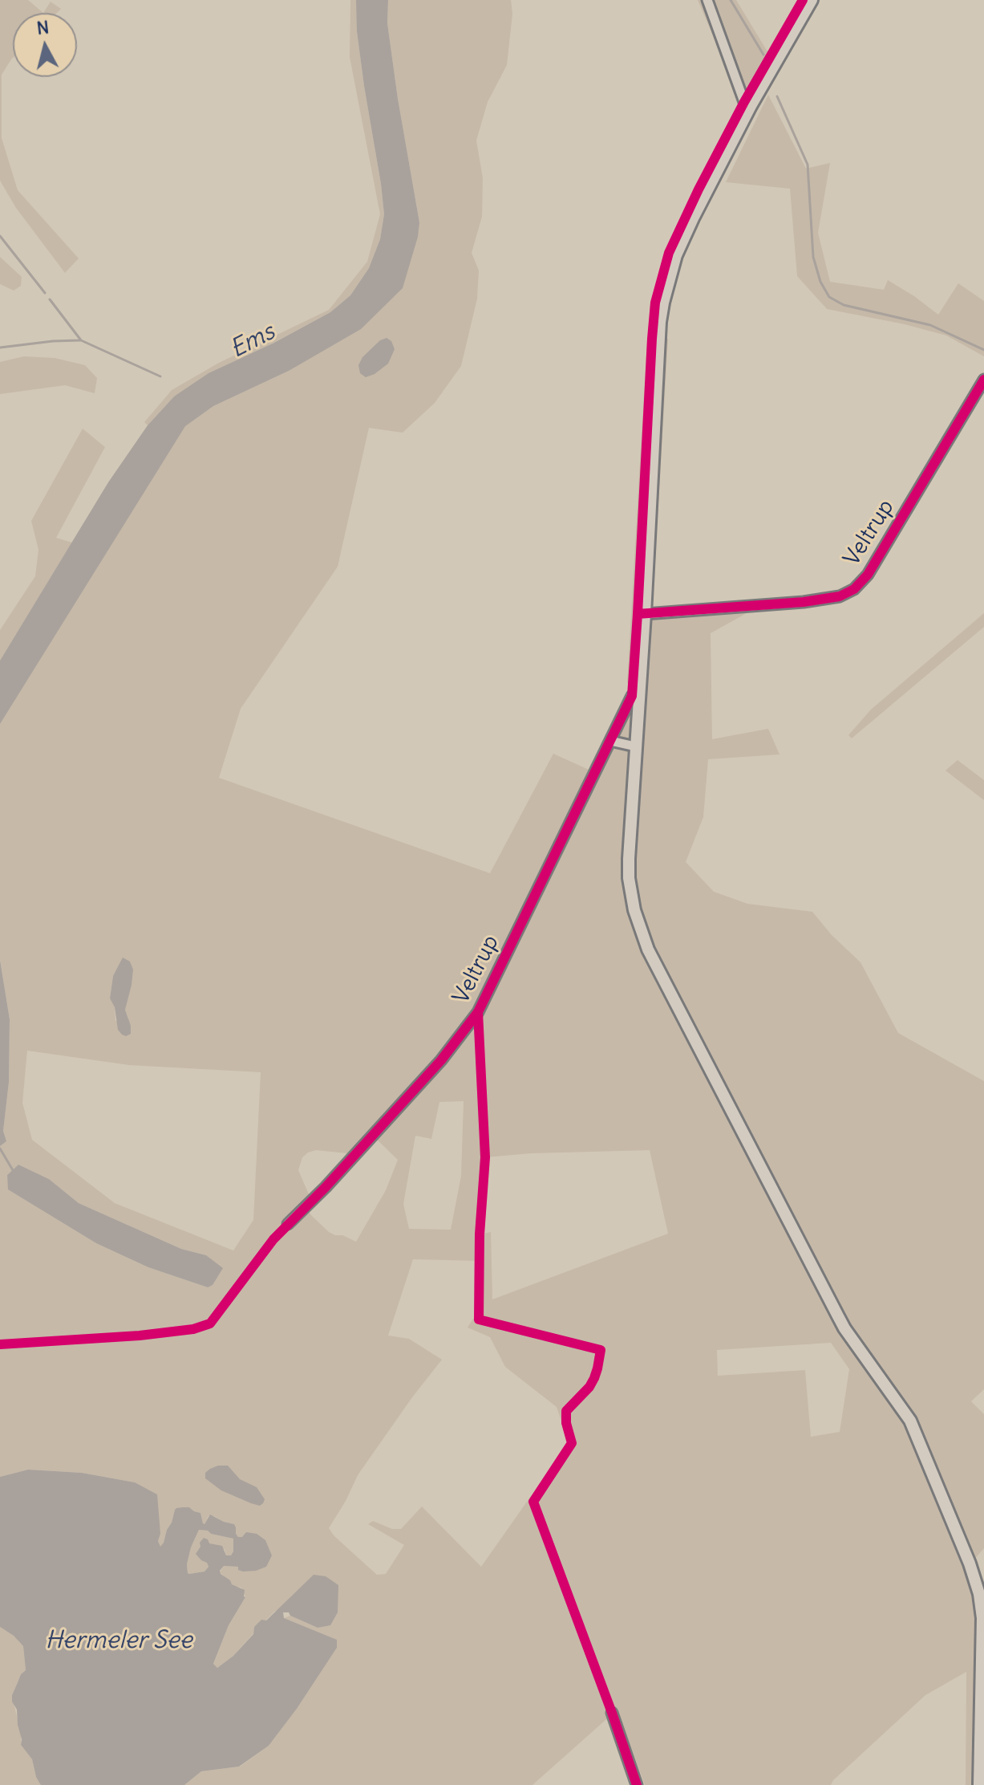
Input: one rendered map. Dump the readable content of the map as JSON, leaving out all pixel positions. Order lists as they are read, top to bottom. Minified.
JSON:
{"streets":{"street":["Veltrup"]},"water":["Ems","Hermeler See"],"north":"top"}
